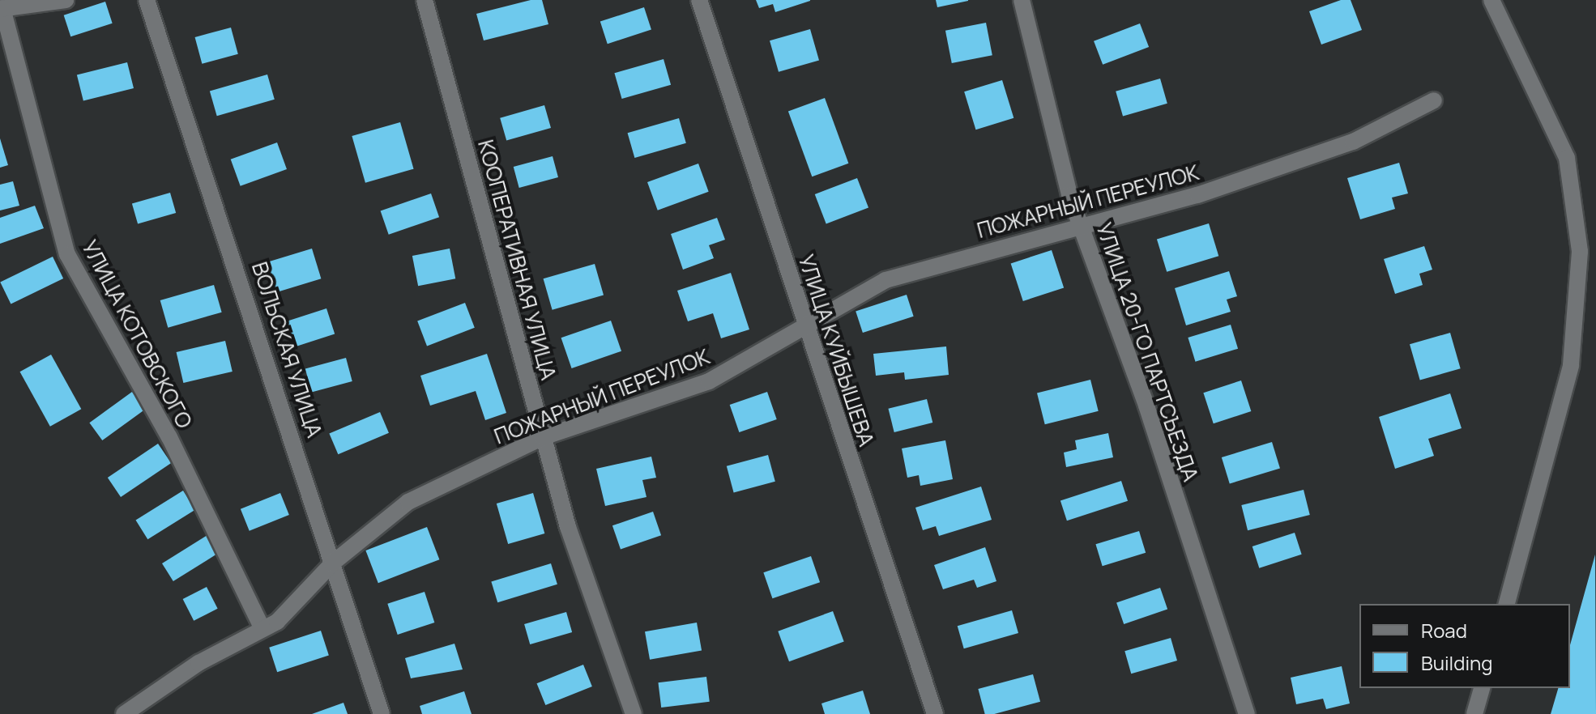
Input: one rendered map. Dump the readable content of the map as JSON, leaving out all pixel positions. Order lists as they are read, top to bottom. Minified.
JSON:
{"streets":{"street":["ПОЖАРНЫЙ ПЕРЕУЛОК","КООПЕРАТИВНАЯ УЛИЦА","УЛИЦА КОТОВСКОГО","ВОЛЬСКАЯ УЛИЦА","УЛИЦА КУЙБЫШЕВА","УЛИЦА 20-ГО ПАРТСЪЕЗДА"]},"crossings":[["ПОЖАРНЫЙ ПЕРЕУЛОК","КООПЕРАТИВНАЯ УЛИЦА"],["ПОЖАРНЫЙ ПЕРЕУЛОК","УЛИЦА КОТОВСКОГО"],["ПОЖАРНЫЙ ПЕРЕУЛОК","ВОЛЬСКАЯ УЛИЦА"],["ПОЖАРНЫЙ ПЕРЕУЛОК","УЛИЦА КУЙБЫШЕВА"],["ПОЖАРНЫЙ ПЕРЕУЛОК","УЛИЦА 20-ГО ПАРТСЪЕЗДА"]],"legend":["Road","Building"]}
